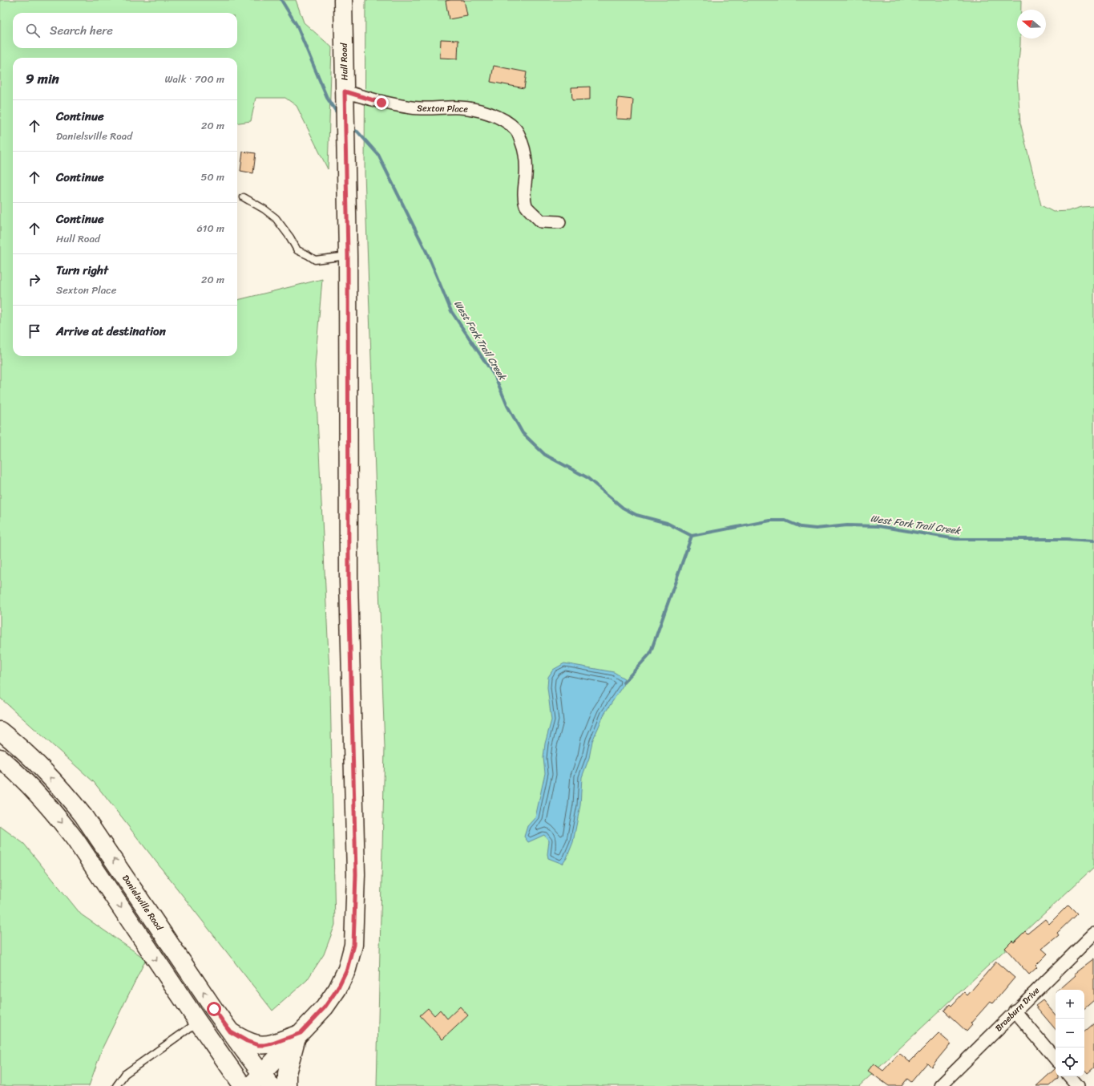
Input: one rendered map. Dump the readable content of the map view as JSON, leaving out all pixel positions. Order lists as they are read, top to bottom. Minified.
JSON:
{"streets":{"main road":["Hull Road","Danielsville Road"],"street":["Sexton Place","Braeburn Drive"]},"crossings":[["Hull Road","Sexton Place"],["Hull Road","Danielsville Road"]],"water":["West Fork Trail Creek"],"north":"left","page":{"search":"Search here","heading":["9 min","Walk · 700 m"],"list":[["Continue","Danielsville Road","20 m"],["Continue","50 m"],["Continue","Hull Road","610 m"],["Turn right","Sexton Place","20 m"],"Arrive at destination"],"map_buttons":["+","−"]}}
